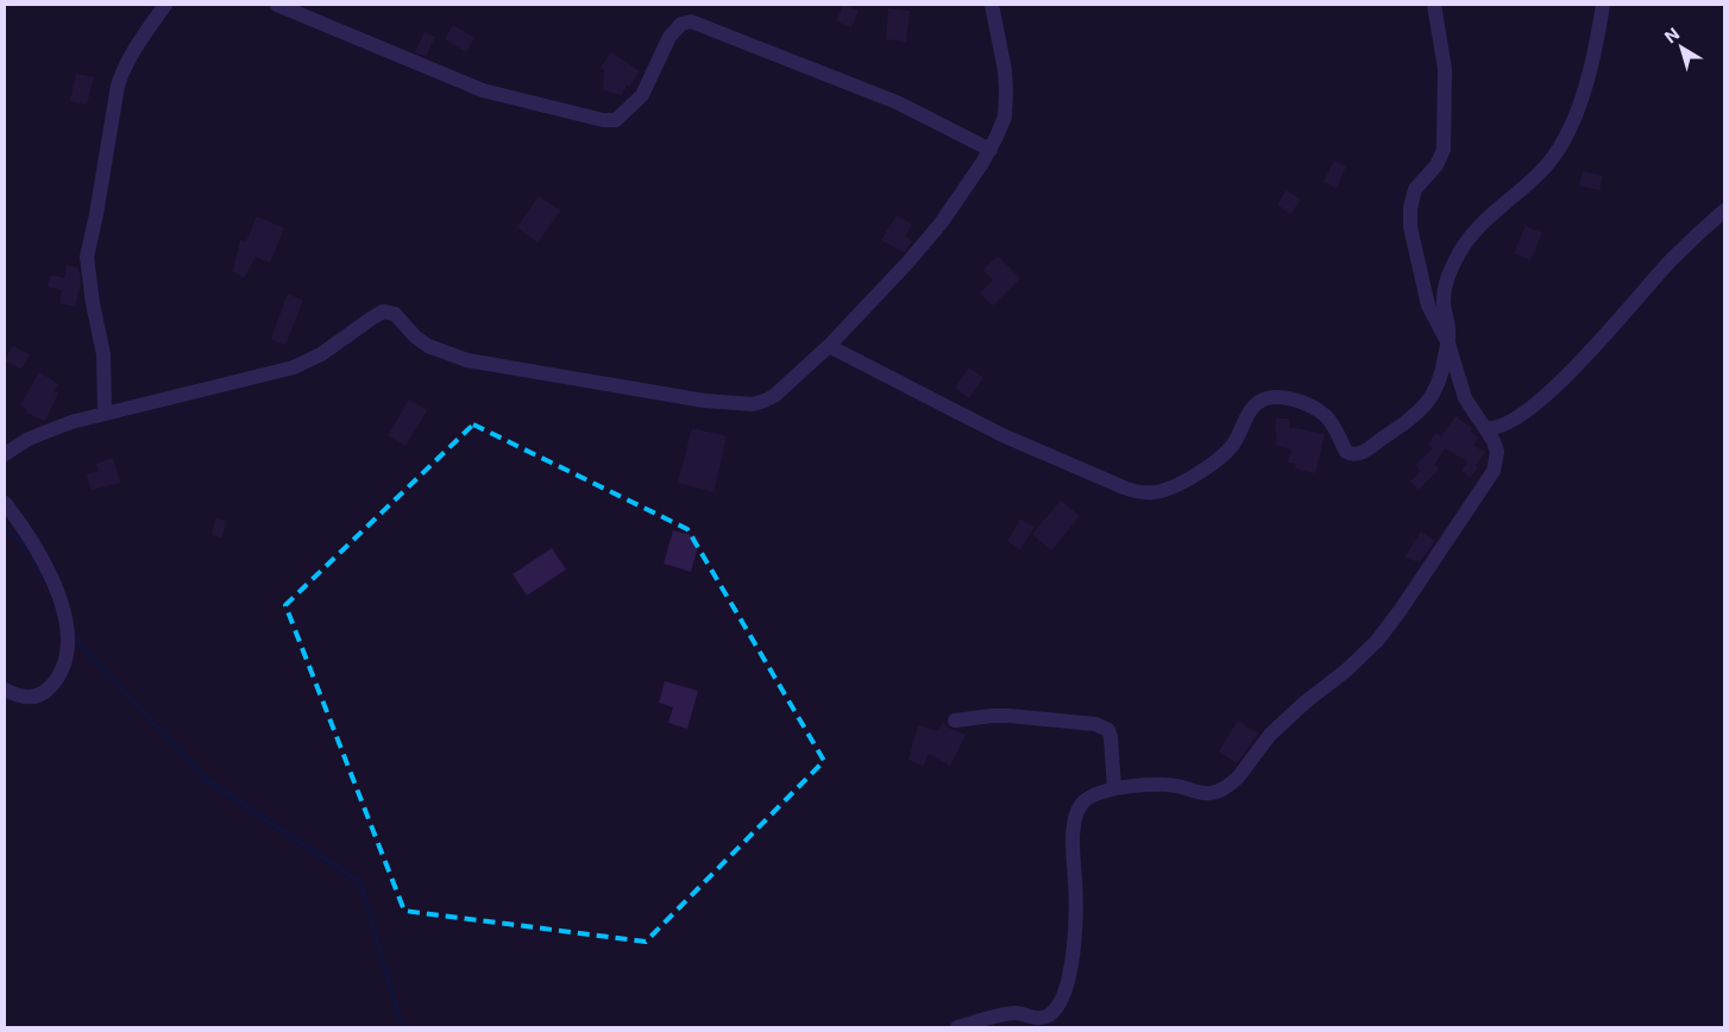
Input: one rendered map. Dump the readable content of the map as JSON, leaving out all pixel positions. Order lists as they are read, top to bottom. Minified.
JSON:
{"north":"top left"}
